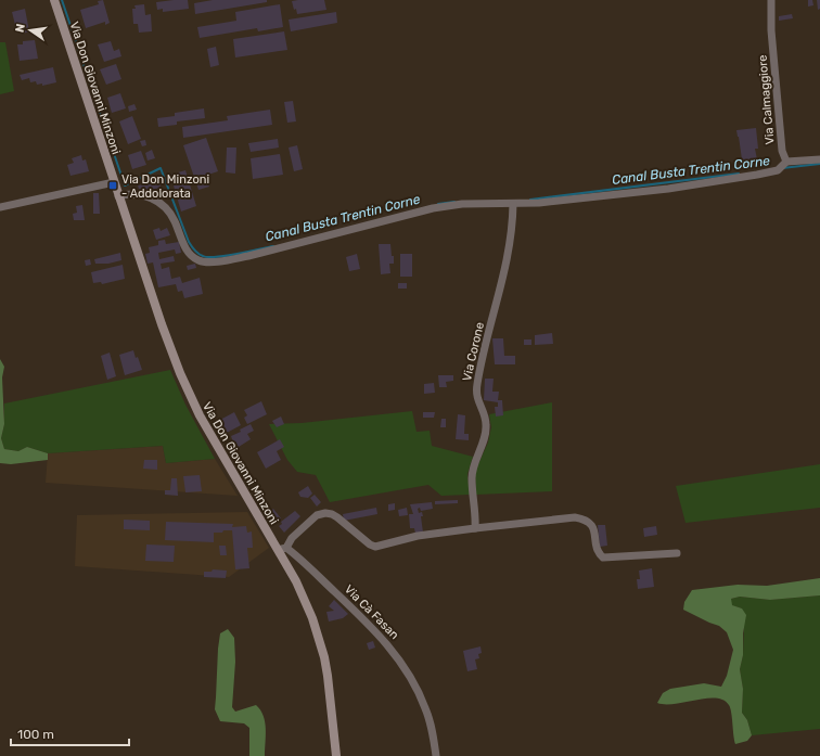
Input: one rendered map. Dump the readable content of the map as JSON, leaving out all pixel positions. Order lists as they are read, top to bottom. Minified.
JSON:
{"streets":{"street":["Via Don Giovanni Minzoni","Via Calmaggiore","Via Corone","Via Cà Fasan"]},"crossings":[["Via Don Giovanni Minzoni","Via Cà Fasan"]],"water":["Canal Busta Trentin Corne"],"places":{"transit":["Via Don Minzoni - Addolorata"]},"scale_bar":"100 m","north":"left"}
